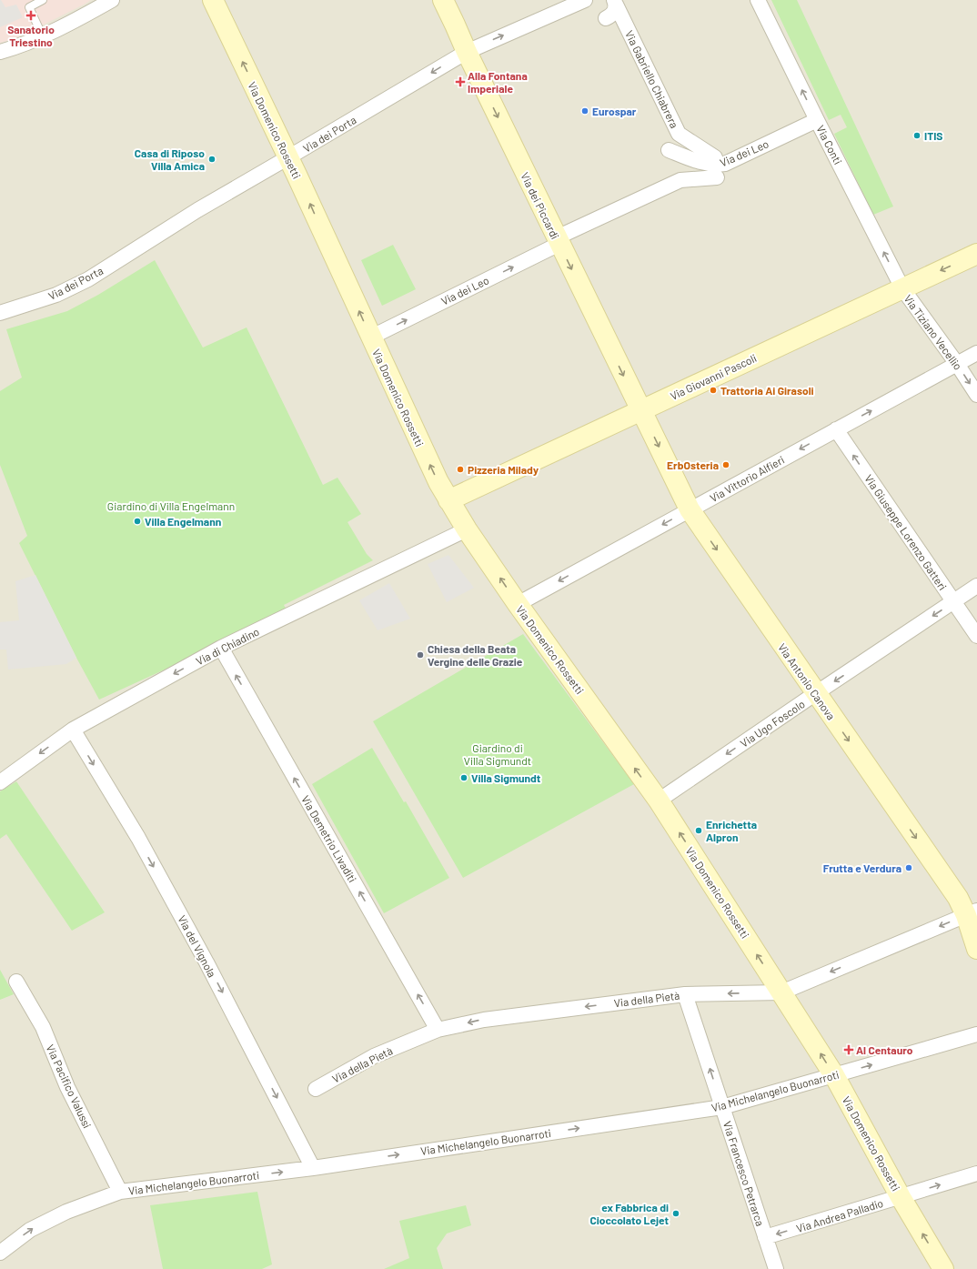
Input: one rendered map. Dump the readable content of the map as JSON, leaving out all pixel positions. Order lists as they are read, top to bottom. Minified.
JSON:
{"streets":{"main road":["Via Domenico Rossetti","Via dei Piccardi","Via Giovanni Pascoli","Via Antonio Canova"],"street":["Via Gabriello Chiabrera","Via dei Porta","Via Conti","Via dei Leo","Via Tiziano Vecellio","Via Vittorio Alfieri","Via Giuseppe Lorenzo Gatteri","Via di Chiadino","Via Ugo Foscolo","Via Demetrio Livaditi","Via del Vignola","Via della Pietà","Via Pacifico Valussi","Via Michelangelo Buonarroti","Via Francesco Petrarca","Via Andrea Palladio"]},"crossings":[["Via Domenico Rossetti","Via dei Porta"],["Via Domenico Rossetti","Via dei Leo"],["Via Domenico Rossetti","Via Giovanni Pascoli"],["Via Domenico Rossetti","Via Vittorio Alfieri"],["Via Domenico Rossetti","Via di Chiadino"],["Via Domenico Rossetti","Via Ugo Foscolo"],["Via Domenico Rossetti","Via della Pietà"],["Via Domenico Rossetti","Via Michelangelo Buonarroti"],["Via Domenico Rossetti","Via Andrea Palladio"],["Via dei Porta","Via dei Piccardi"],["Via Conti","Via dei Leo"],["Via Conti","Via Tiziano Vecellio"],["Via Conti","Via Giovanni Pascoli"],["Via dei Leo","Via dei Piccardi"],["Via dei Piccardi","Via Giovanni Pascoli"],["Via dei Piccardi","Via Antonio Canova"],["Via Tiziano Vecellio","Via Giovanni Pascoli"],["Via Tiziano Vecellio","Via Vittorio Alfieri"],["Via Giovanni Pascoli","Via Antonio Canova"],["Via Vittorio Alfieri","Via Giuseppe Lorenzo Gatteri"],["Via Vittorio Alfieri","Via Antonio Canova"],["Via Giuseppe Lorenzo Gatteri","Via Ugo Foscolo"],["Via di Chiadino","Via Demetrio Livaditi"],["Via di Chiadino","Via del Vignola"],["Via Antonio Canova","Via Ugo Foscolo"],["Via Antonio Canova","Via della Pietà"],["Via Demetrio Livaditi","Via della Pietà"],["Via del Vignola","Via Michelangelo Buonarroti"],["Via della Pietà","Via Francesco Petrarca"],["Via Pacifico Valussi","Via Michelangelo Buonarroti"],["Via Michelangelo Buonarroti","Via Francesco Petrarca"],["Via Francesco Petrarca","Via Andrea Palladio"]],"one_way":["Via Domenico Rossetti","Via Conti","Via dei Leo","Via dei Piccardi","Via Giuseppe Lorenzo Gatteri","Via di Chiadino","Via Antonio Canova","Via Ugo Foscolo","Via Demetrio Livaditi","Via del Vignola","Via della Pietà","Via Michelangelo Buonarroti","Via Francesco Petrarca"],"parks":["Giardino di Villa Engelmann","Giardino di Villa Sigmundt"],"places":{"health":["Sanatorio Triestino","Alla Fontana Imperiale","Al Centauro"],"other":["Eurospar","ITIS","Casa di Riposo Villa Amica","Trattoria Ai Girasoli","ErbOsteria","Pizzeria Milady","Villa Engelmann","Chiesa della Beata Vergine delle Grazie","Villa Sigmundt","Enrichetta Alpron","Frutta e Verdura","ex Fabbrica di Cioccolato Lejet"]}}
